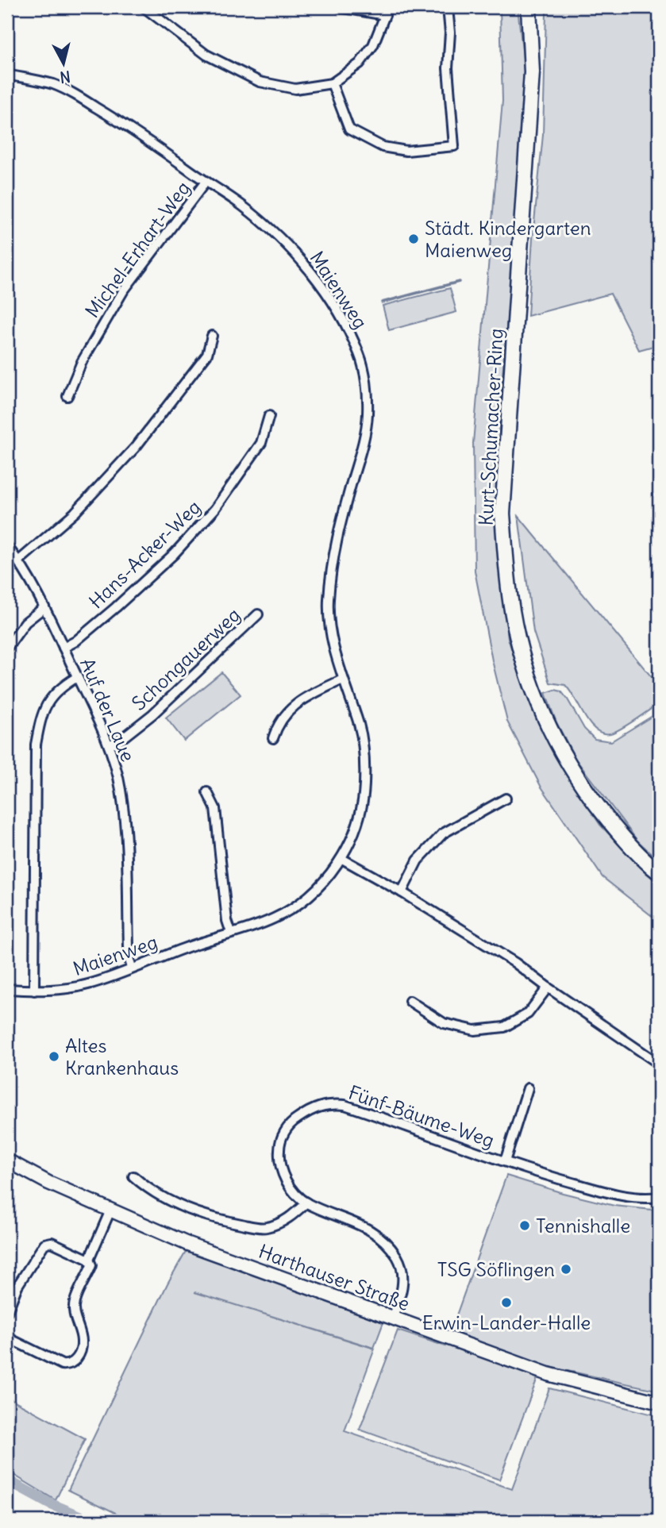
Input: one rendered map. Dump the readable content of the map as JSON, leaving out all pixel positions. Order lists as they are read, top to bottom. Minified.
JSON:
{"streets":{"main road":["Kurt-Schumacher-Ring"],"street":["Michel-Erhart-Weg","Maienweg","Hans-Acker-Weg","Schongauerweg","Auf der Laue","Fünf-Bäume-Weg","Harthauser Straße"]},"crossings":[["Michel-Erhart-Weg","Maienweg"],["Maienweg","Auf der Laue"],["Hans-Acker-Weg","Auf der Laue"],["Schongauerweg","Auf der Laue"],["Fünf-Bäume-Weg","Harthauser Straße"]],"places":["Städt. Kindergarten Maienweg","Altes Krankenhaus","Tennishalle","TSG Söflingen","Erwin-Lander-Halle"],"north":"bottom"}
